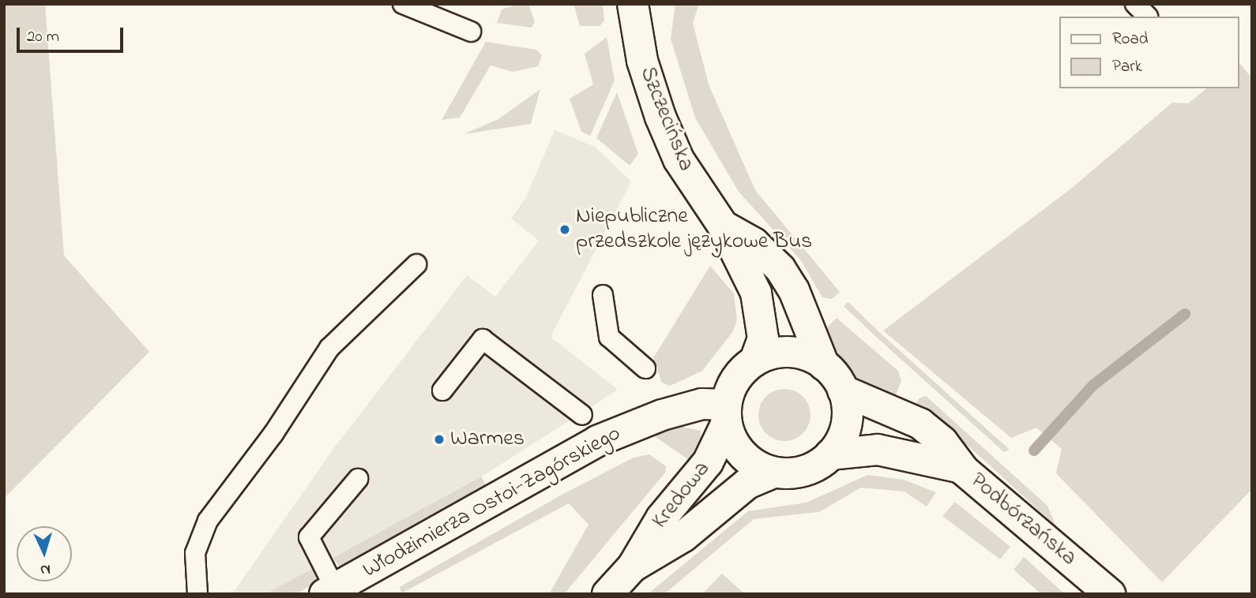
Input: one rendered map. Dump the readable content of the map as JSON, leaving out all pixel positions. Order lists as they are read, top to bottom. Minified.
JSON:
{"streets":{"street":["Szczecińska","Kredowa","Włodzimierza Ostoi-Zagórskiego","Podbórzańska"]},"crossings":[["Kredowa","Włodzimierza Ostoi-Zagórskiego"],["Kredowa","Podbórzańska"],["Włodzimierza Ostoi-Zagórskiego","Podbórzańska"]],"places":["Niepubliczne przedszkole językowe Bus","Warmes"],"legend":["Road","Park"],"scale_bar":"20 m","north":"bottom"}
